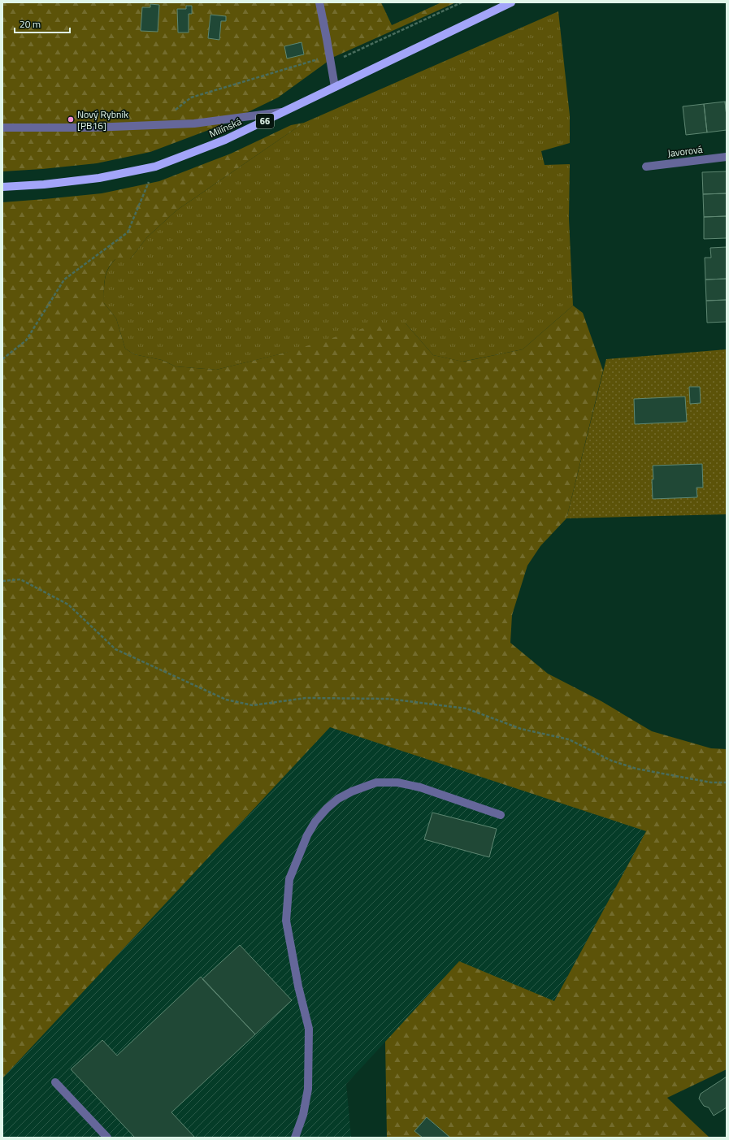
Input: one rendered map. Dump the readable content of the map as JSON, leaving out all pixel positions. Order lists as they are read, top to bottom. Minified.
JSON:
{"streets":{"main road":["66","Milínská"],"street":["Javorová"]},"places":["Nový Rybník [PB16]"],"scale_bar":"20 m"}
